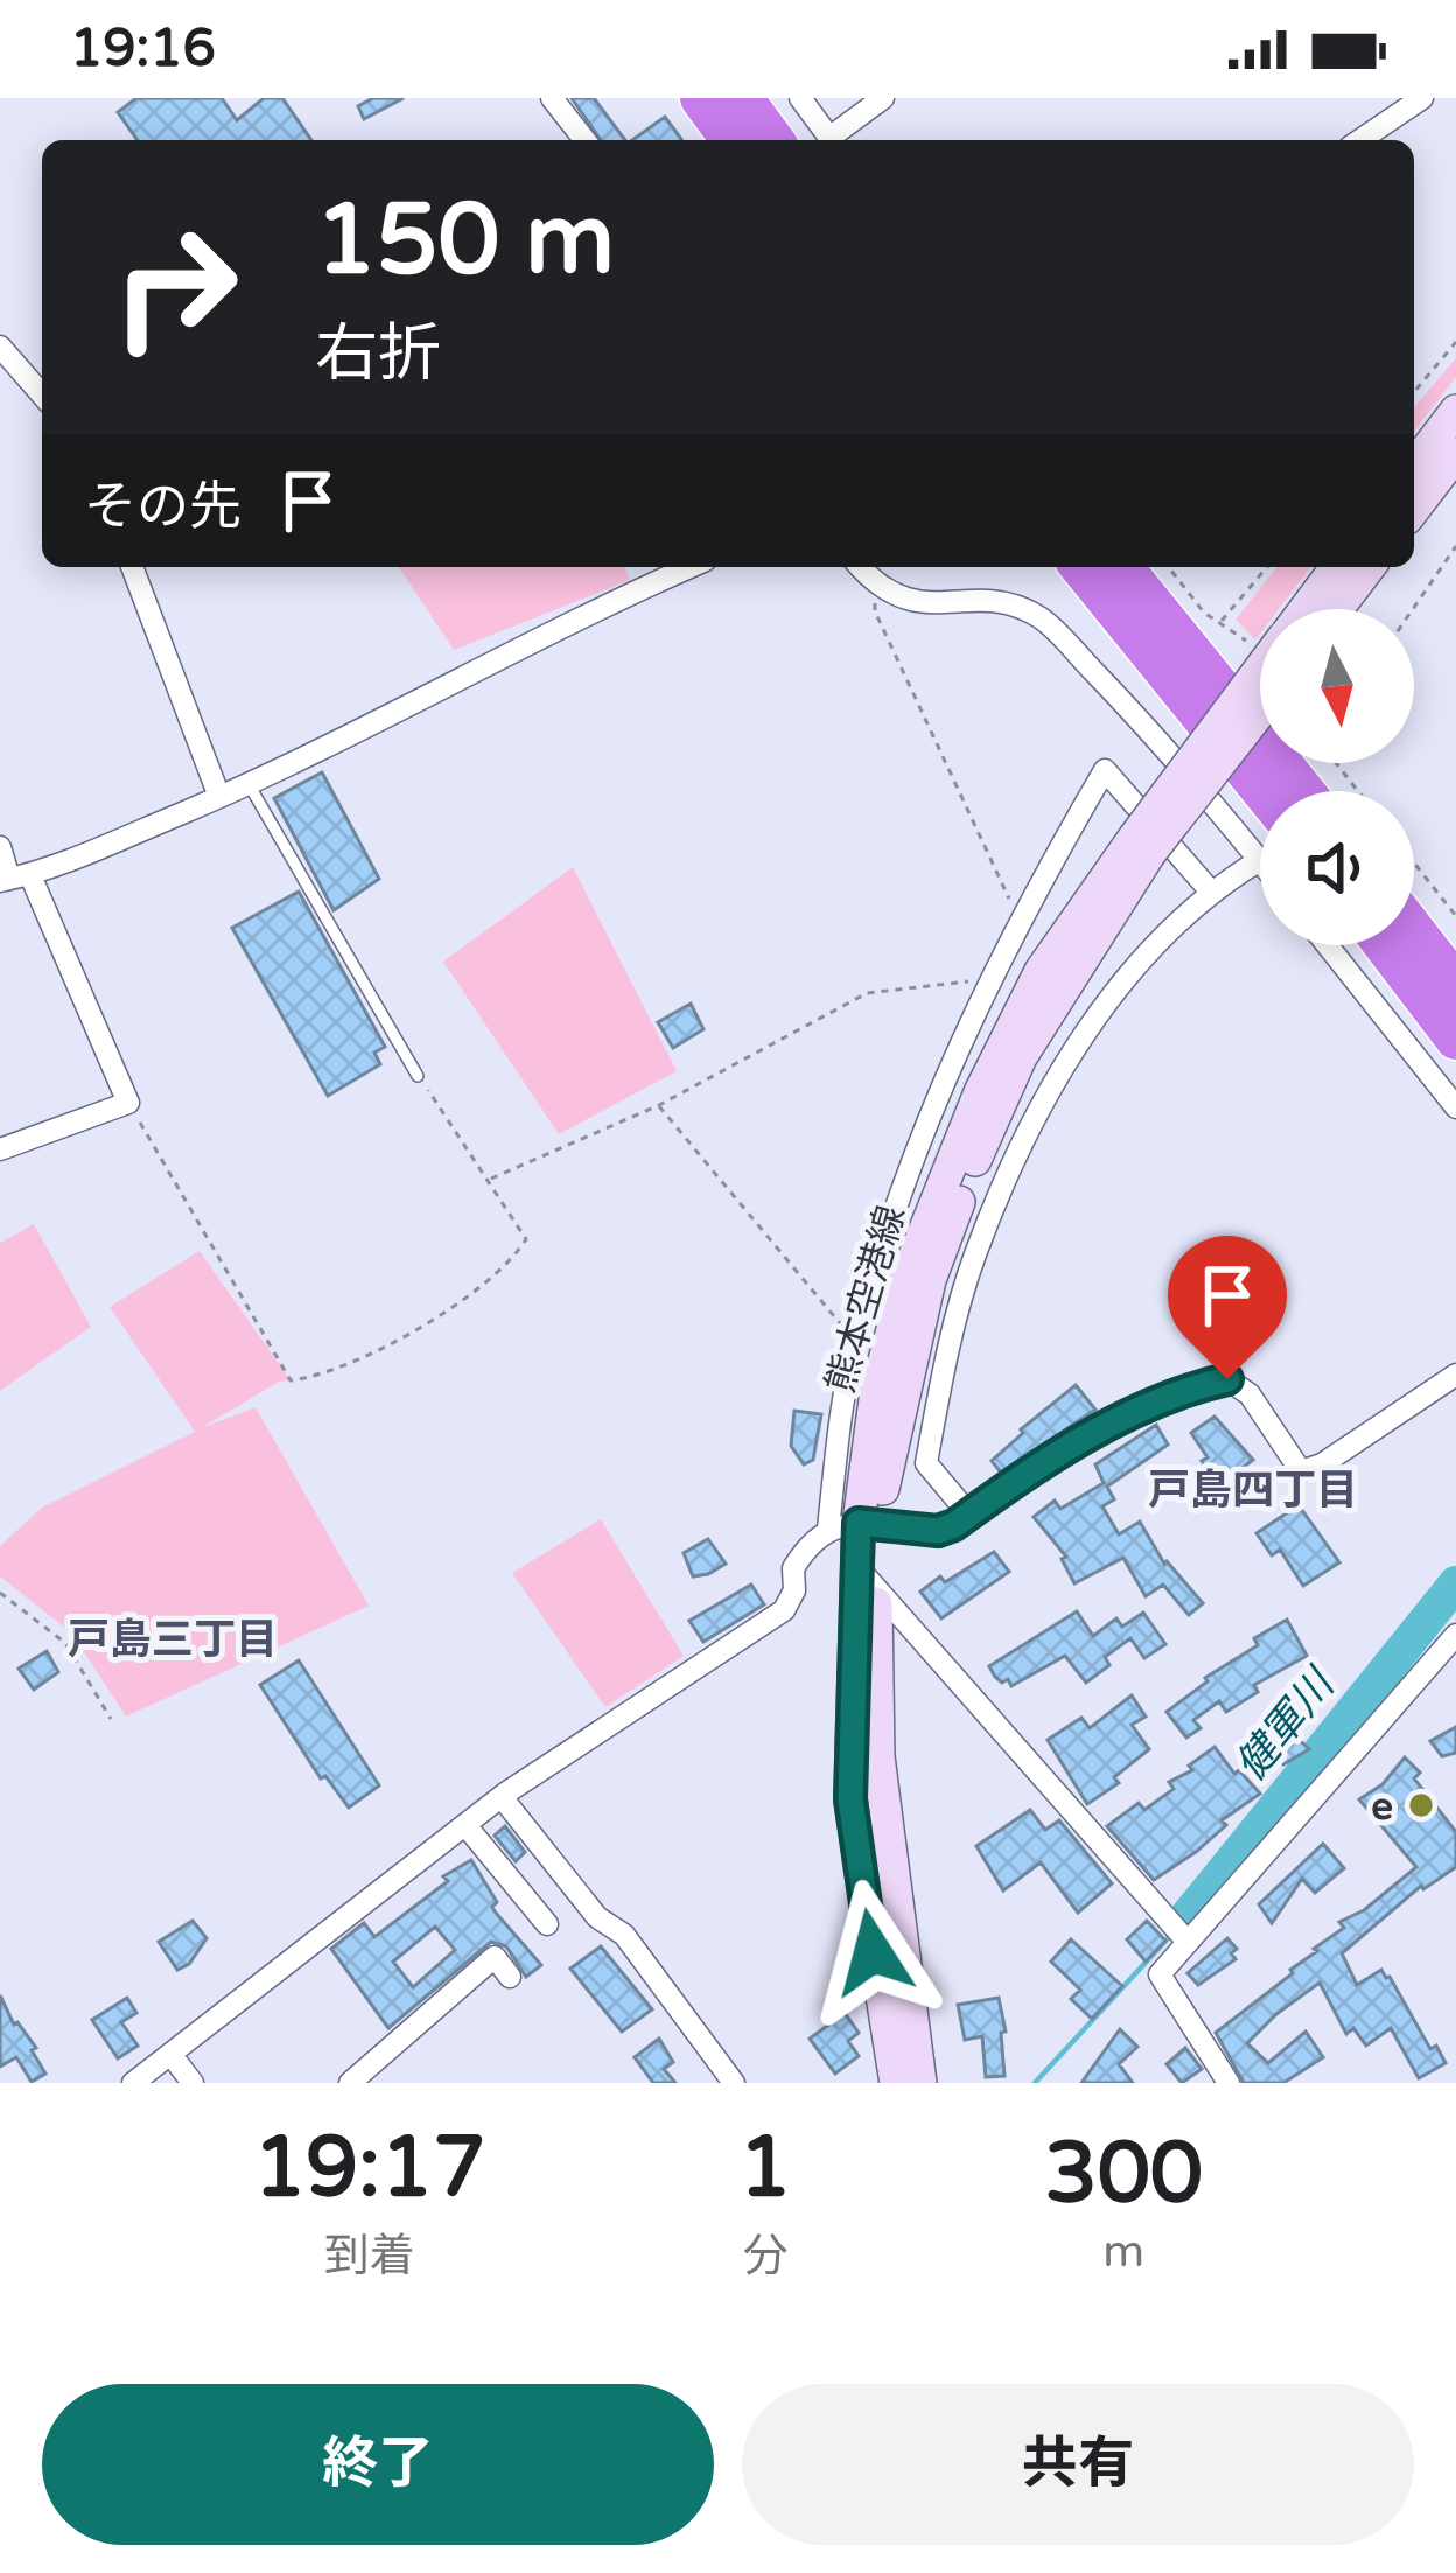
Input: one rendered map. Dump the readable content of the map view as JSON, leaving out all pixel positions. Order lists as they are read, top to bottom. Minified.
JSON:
{"streets":{"main road":["熊本空港線"]},"districts":["戸島四丁目","戸島三丁目"],"water":["健軍川"],"places":["e"],"north":"bottom","page":{"status":"19:16","turn":["150 m","右折"],"then":"その先","eta":["19:17","到着","1","分","300","m"],"buttons":["終了","共有"]}}
